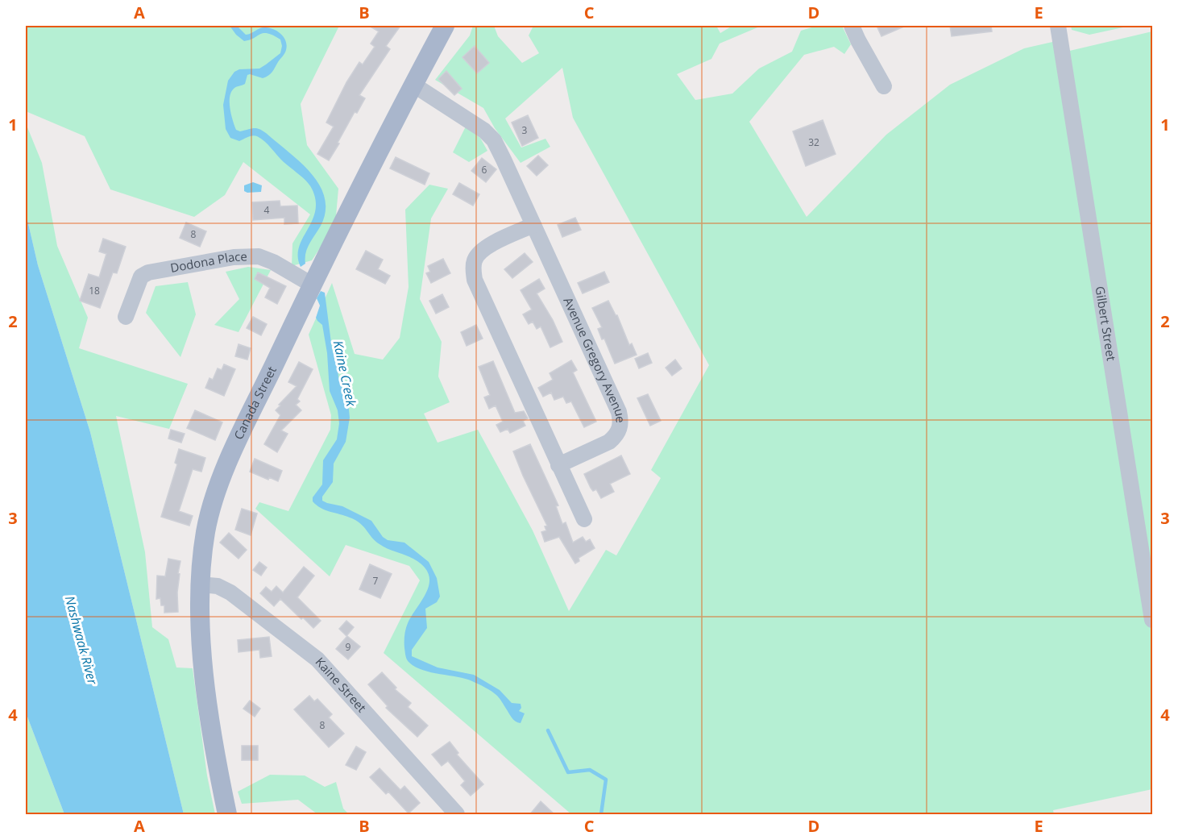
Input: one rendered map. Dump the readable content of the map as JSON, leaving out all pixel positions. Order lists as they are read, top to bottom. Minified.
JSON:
{"streets":{"main road":["Canada Street"],"street":["Dodona Place","Gilbert Street","Avenue Gregory Avenue","Kaine Street"]},"crossings":[["Dodona Place","Canada Street"],["Avenue Gregory Avenue","Canada Street"],["Canada Street","Kaine Street"]],"water":["Kaine Creek","Nashwaak River"],"house_numbers":["3","32","6","4","8","18","7","9","8"],"grid":{"columns":["A","B","C","D","E"],"rows":["1","2","3","4"]}}
